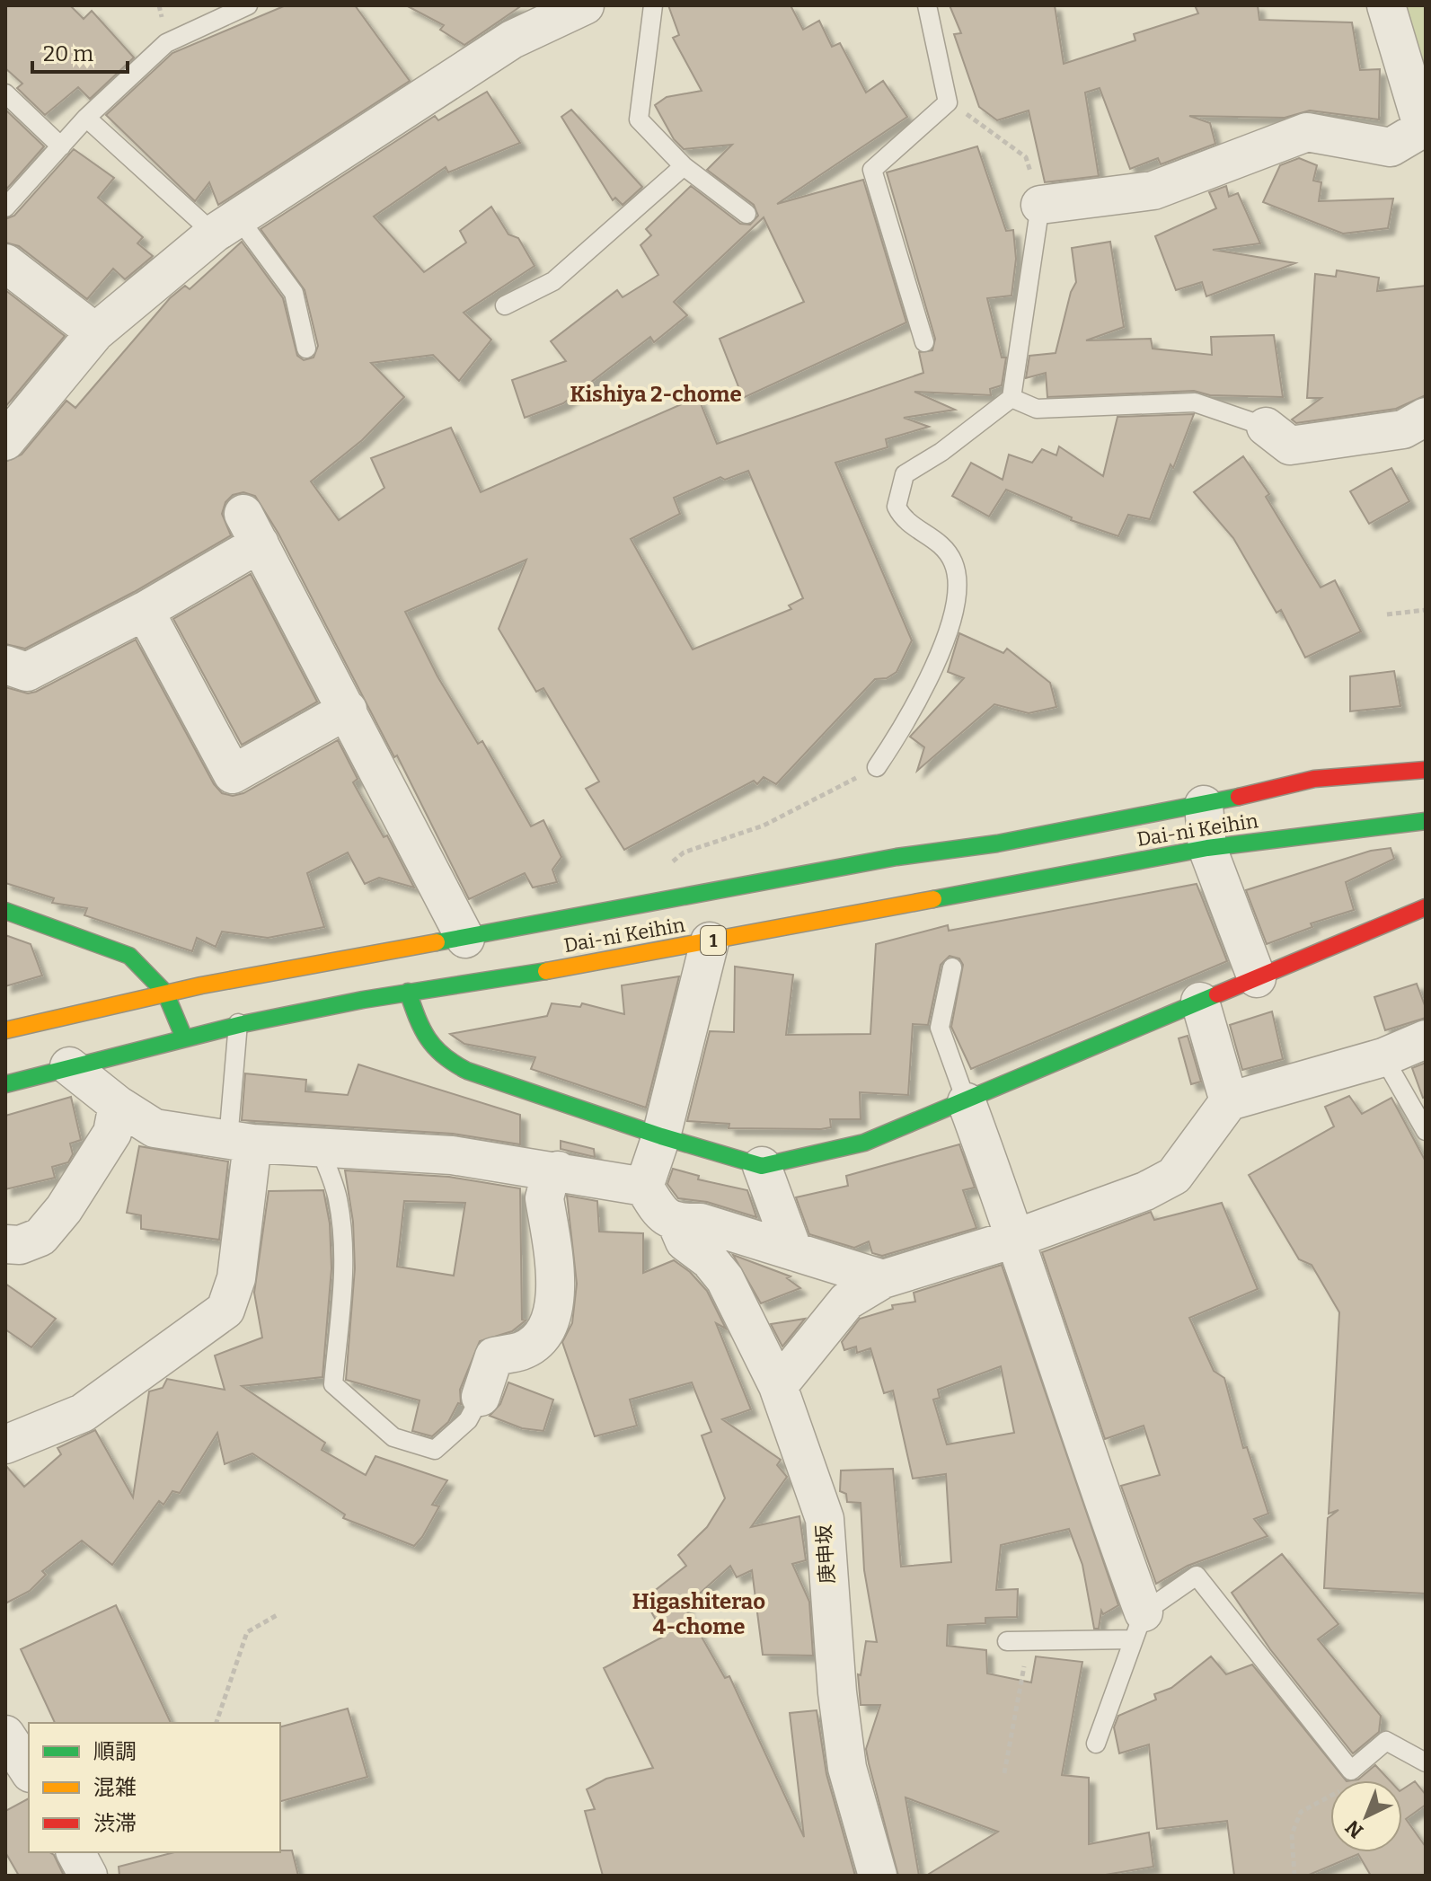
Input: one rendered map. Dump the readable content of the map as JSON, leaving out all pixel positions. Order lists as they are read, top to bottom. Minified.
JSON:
{"streets":{"main road":["Dai-ni Keihin","1"],"street":["庚申坂"]},"districts":["Kishiya 2-chome","Higashiterao 4-chome"],"legend":["順調","混雑","渋滞"],"scale_bar":"20 m","north":"bottom left"}
